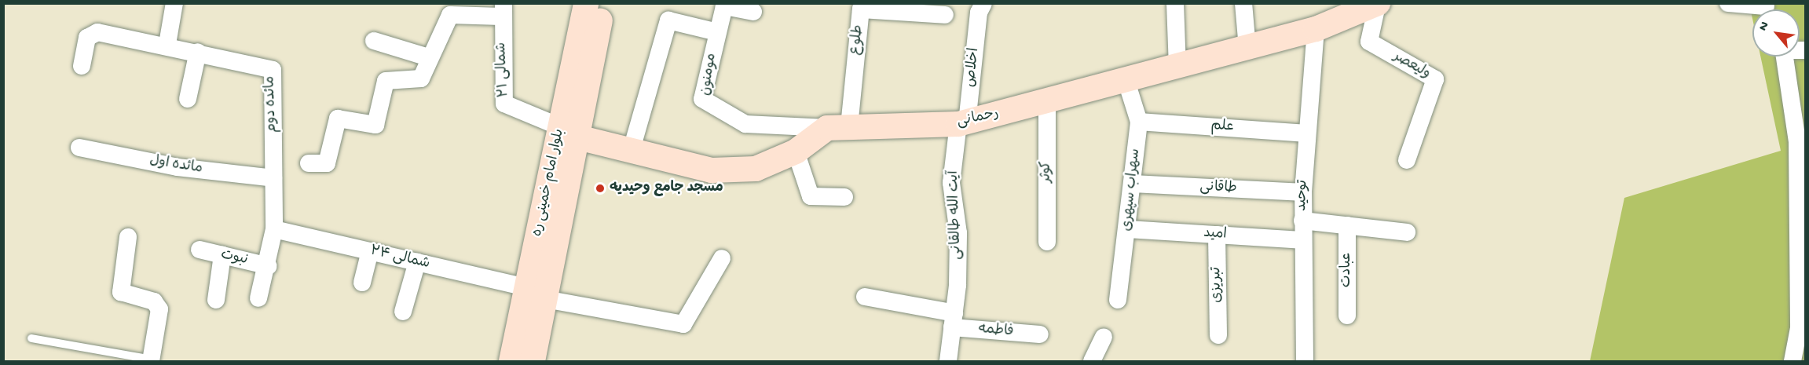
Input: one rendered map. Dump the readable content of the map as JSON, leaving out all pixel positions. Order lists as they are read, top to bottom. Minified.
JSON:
{"streets":{"street":["طلوع","ولیعصر","اخلاص","۲۱ شمالی","مومنون","مائده دوم","رحمانی","علم","مائده اول","کوثر","بلوار امام خمینی ره","طاقانی","سهراب سپهری","توحید","آیت الله طالقانی","امید","نبوت","۲۴ شمالی","عبادت","تبریزی","فاطمه"]},"crossings":[["طلوع","مومنون"],["طلوع","رحمانی"],["ولیعصر","رحمانی"],["اخلاص","رحمانی"],["اخلاص","آیت الله طالقانی"],["۲۱ شمالی","بلوار امام خمینی ره"],["مومنون","رحمانی"],["مائده دوم","مائده اول"],["مائده دوم","نبوت"],["مائده دوم","۲۴ شمالی"],["رحمانی","کوثر"],["رحمانی","سهراب سپهری"],["رحمانی","توحید"],["رحمانی","آیت الله طالقانی"],["علم","سهراب سپهری"],["علم","توحید"],["بلوار امام خمینی ره","۲۴ شمالی"],["طاقانی","سهراب سپهری"],["طاقانی","توحید"],["سهراب سپهری","امید"],["توحید","امید"],["آیت الله طالقانی","فاطمه"],["امید","تبریزی"]],"places":["مسجد جامع وحیدیه"],"north":"top left"}
